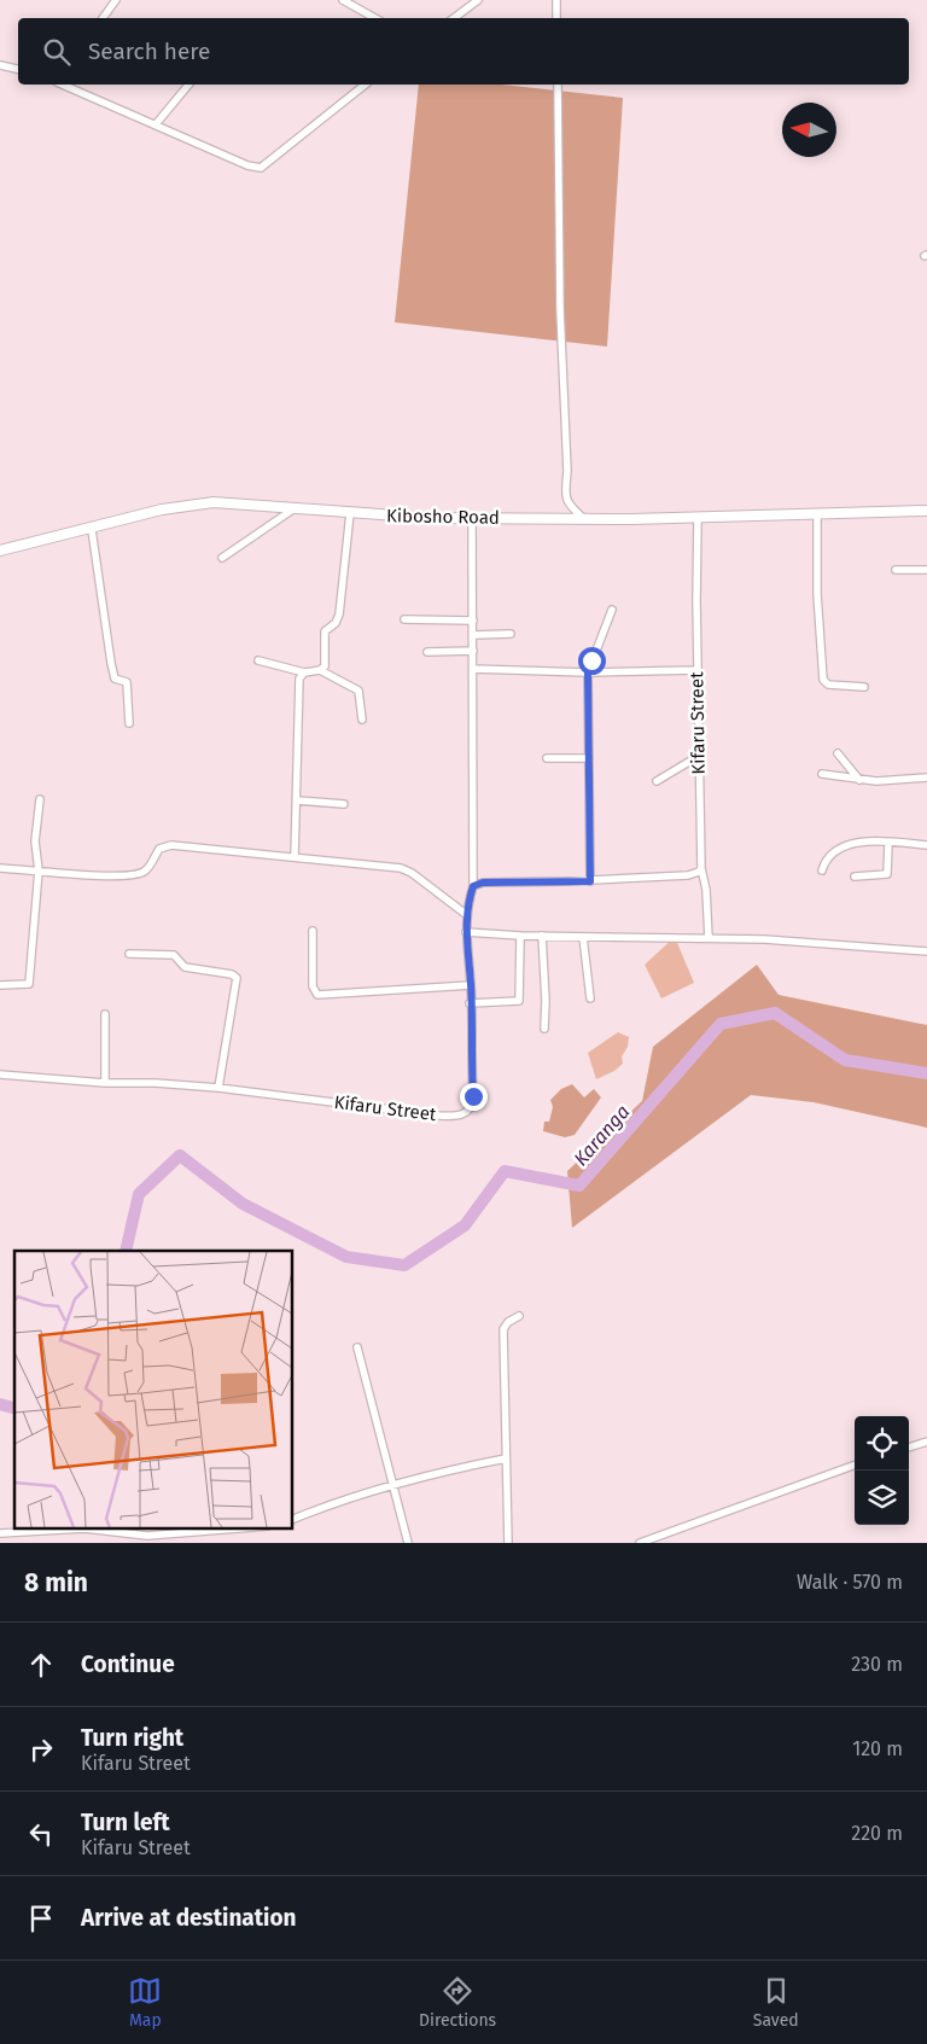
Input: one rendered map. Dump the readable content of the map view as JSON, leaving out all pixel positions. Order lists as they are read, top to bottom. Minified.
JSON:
{"streets":{"main road":["Kibosho Road"],"street":["Kifaru Street"]},"crossings":[["Kibosho Road","Kifaru Street"]],"water":["Karanga"],"north":"left","page":{"search":"Search here","heading":["8 min","Walk · 570 m"],"list":[["Continue","230 m"],["Turn right","Kifaru Street","120 m"],["Turn left","Kifaru Street","220 m"],"Arrive at destination"],"nav":["Map","Directions","Saved"]}}
